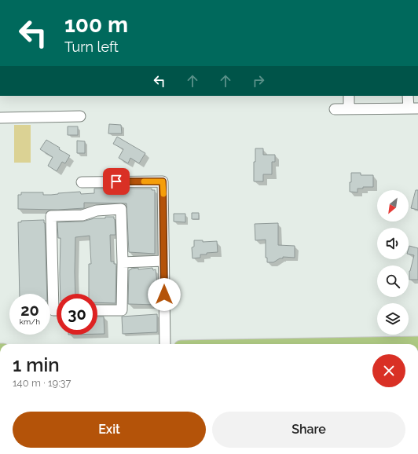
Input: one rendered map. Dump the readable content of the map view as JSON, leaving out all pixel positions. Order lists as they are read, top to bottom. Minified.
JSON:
{"north":"bottom left","page":{"turn":["100 m","Turn left"],"speed":"20 km/h","limit":"30","heading":["1 min","140 m · 19:37"],"buttons":["Exit","Share"]}}
